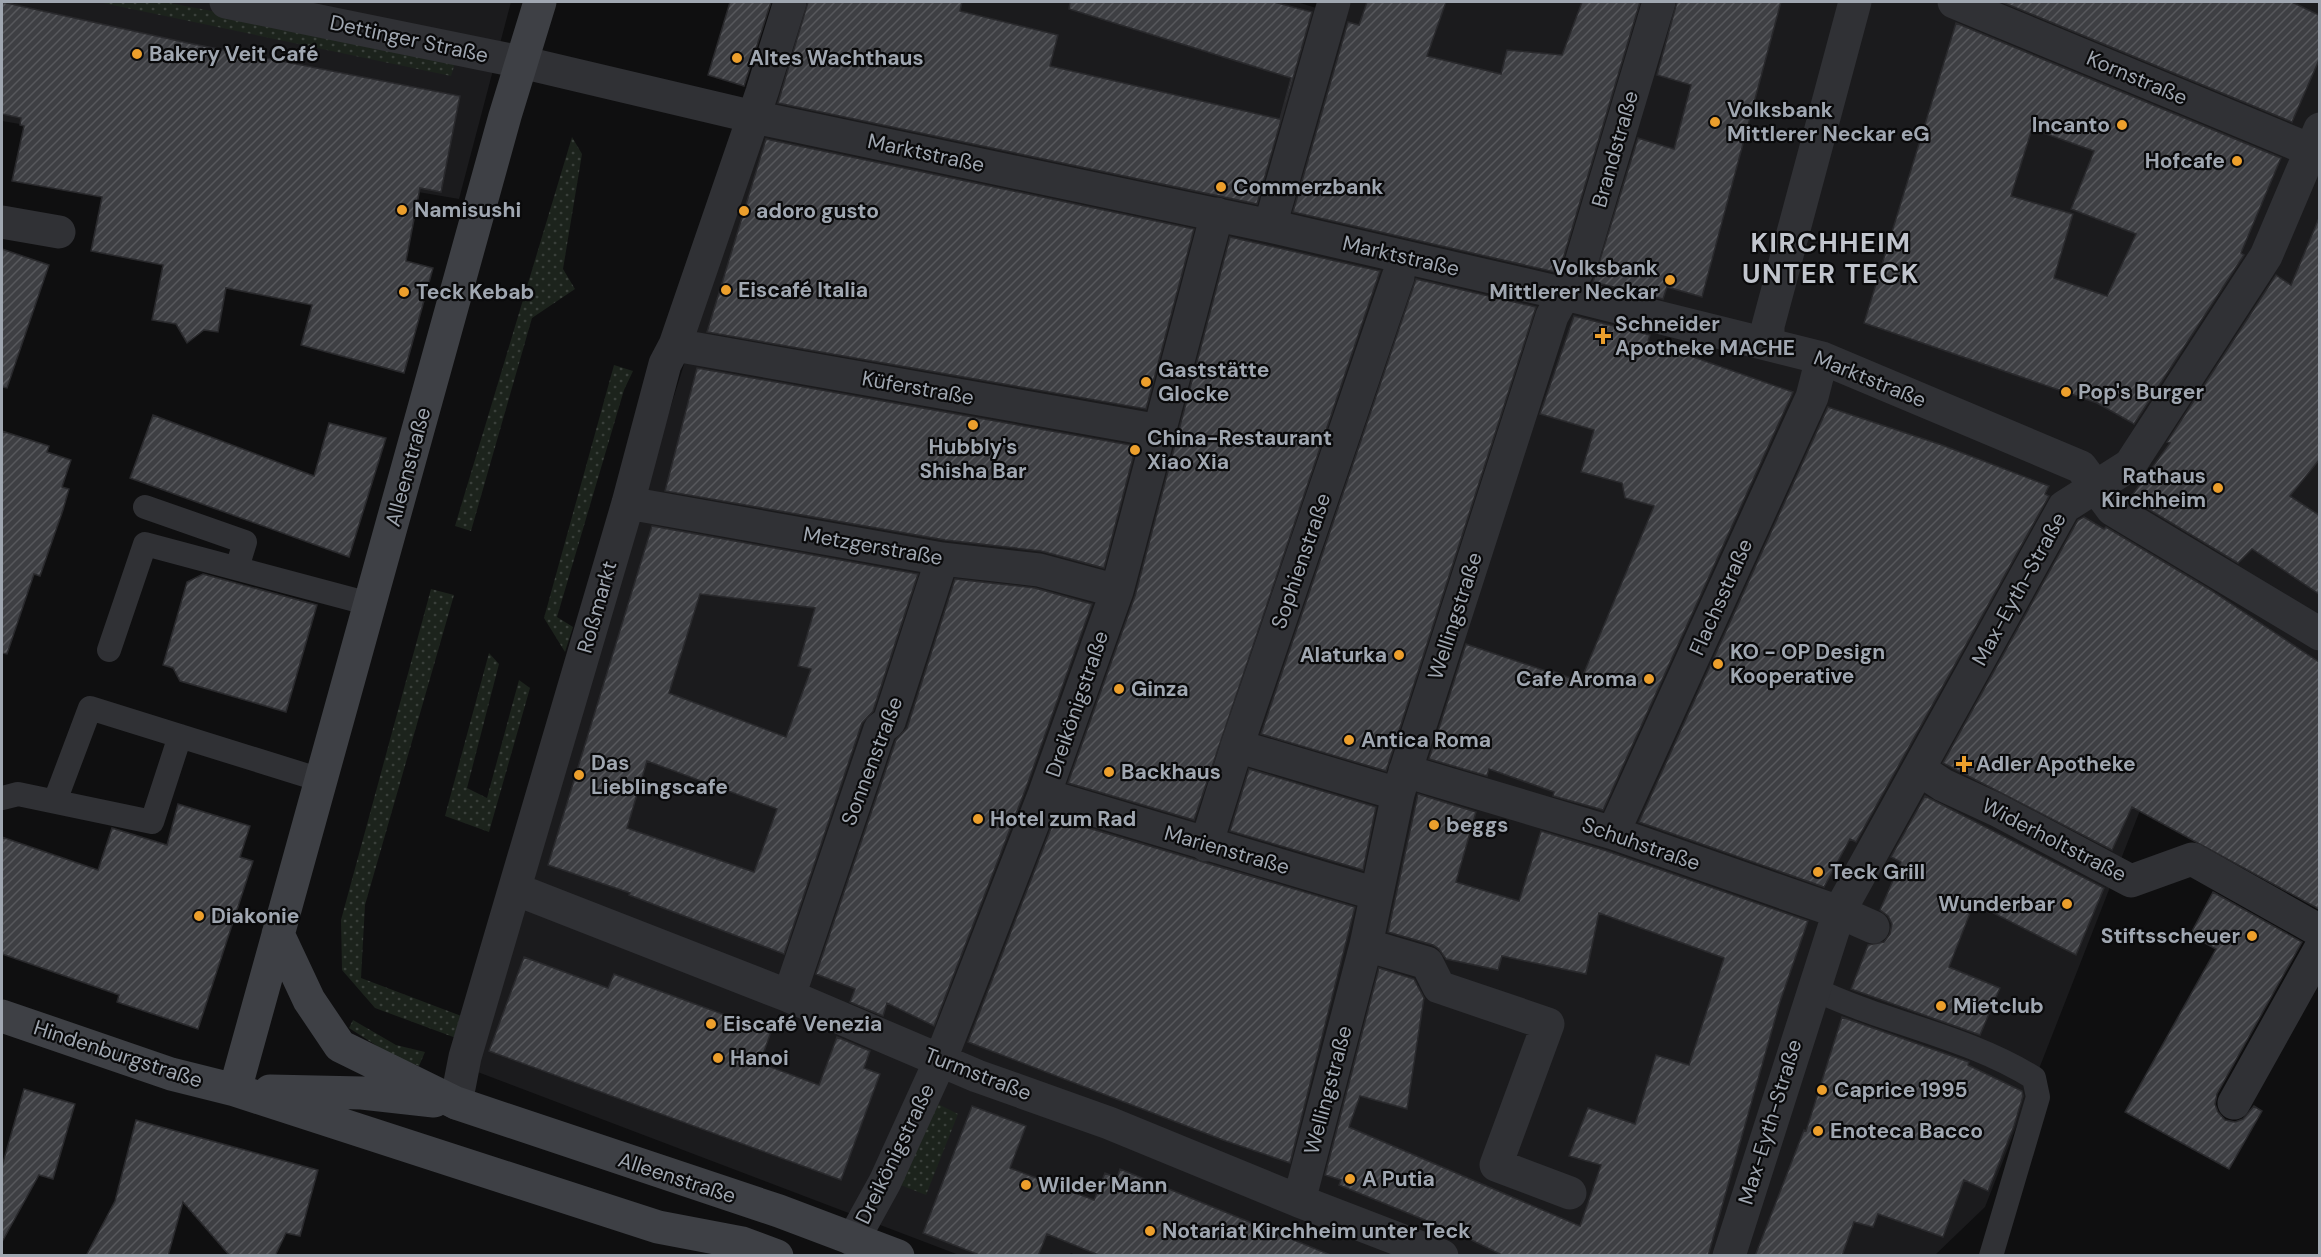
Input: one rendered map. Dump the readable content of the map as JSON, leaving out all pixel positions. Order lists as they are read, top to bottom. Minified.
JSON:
{"streets":{"main road":["Alleenstraße","Hindenburgstraße"],"street":["Dettinger Straße","Kornstraße","Brandstraße","Marktstraße","Küferstraße","Metzgerstraße","Sophienstraße","Max-Eyth-Straße","Flachsstraße","Roßmarkt","Wellingstraße","Dreikönigstraße","Sonnenstraße","Widerholtstraße","Schuhstraße","Marienstraße","Turmstraße"]},"crossings":[["Dettinger Straße","Marktstraße"],["Dettinger Straße","Alleenstraße"],["Kornstraße","Max-Eyth-Straße"],["Brandstraße","Marktstraße"],["Brandstraße","Wellingstraße"],["Marktstraße","Alleenstraße"],["Marktstraße","Max-Eyth-Straße"],["Marktstraße","Flachsstraße"],["Marktstraße","Roßmarkt"],["Marktstraße","Wellingstraße"],["Marktstraße","Dreikönigstraße"],["Küferstraße","Roßmarkt"],["Küferstraße","Dreikönigstraße"],["Alleenstraße","Roßmarkt"],["Alleenstraße","Dreikönigstraße"],["Alleenstraße","Hindenburgstraße"],["Metzgerstraße","Roßmarkt"],["Metzgerstraße","Dreikönigstraße"],["Metzgerstraße","Sonnenstraße"],["Sophienstraße","Schuhstraße"],["Sophienstraße","Marienstraße"],["Max-Eyth-Straße","Widerholtstraße"],["Max-Eyth-Straße","Schuhstraße"],["Flachsstraße","Schuhstraße"],["Roßmarkt","Turmstraße"],["Wellingstraße","Schuhstraße"],["Wellingstraße","Marienstraße"],["Wellingstraße","Turmstraße"],["Dreikönigstraße","Marienstraße"],["Dreikönigstraße","Turmstraße"],["Sonnenstraße","Turmstraße"]],"districts":["KIRCHHEIM UNTER TECK"],"places":{"other":["Bakery Veit Café","Altes Wachthaus","Volksbank Mittlerer Neckar eG","Incanto","Hofcafe","Commerzbank","Namisushi","adoro gusto","Volksbank Mittlerer Neckar","Eiscafé Italia","Teck Kebab","Gaststätte Glocke","Pop's Burger","Hubbly's Shisha Bar","China-Restaurant Xiao Xia","Rathaus Kirchheim","Alaturka","KO - OP Design Kooperative","Cafe Aroma","Ginza","Antica Roma","Backhaus","Das Lieblingscafe","Hotel zum Rad","beggs","Teck Grill","Wunderbar","Diakonie","Stiftsscheuer","Mietclub","Eiscafé Venezia","Hanoi","Caprice 1995","Enoteca Bacco","A Putia","Wilder Mann","Notariat Kirchheim unter Teck"],"health":["Schneider Apotheke MACHE","Adler Apotheke"]}}
